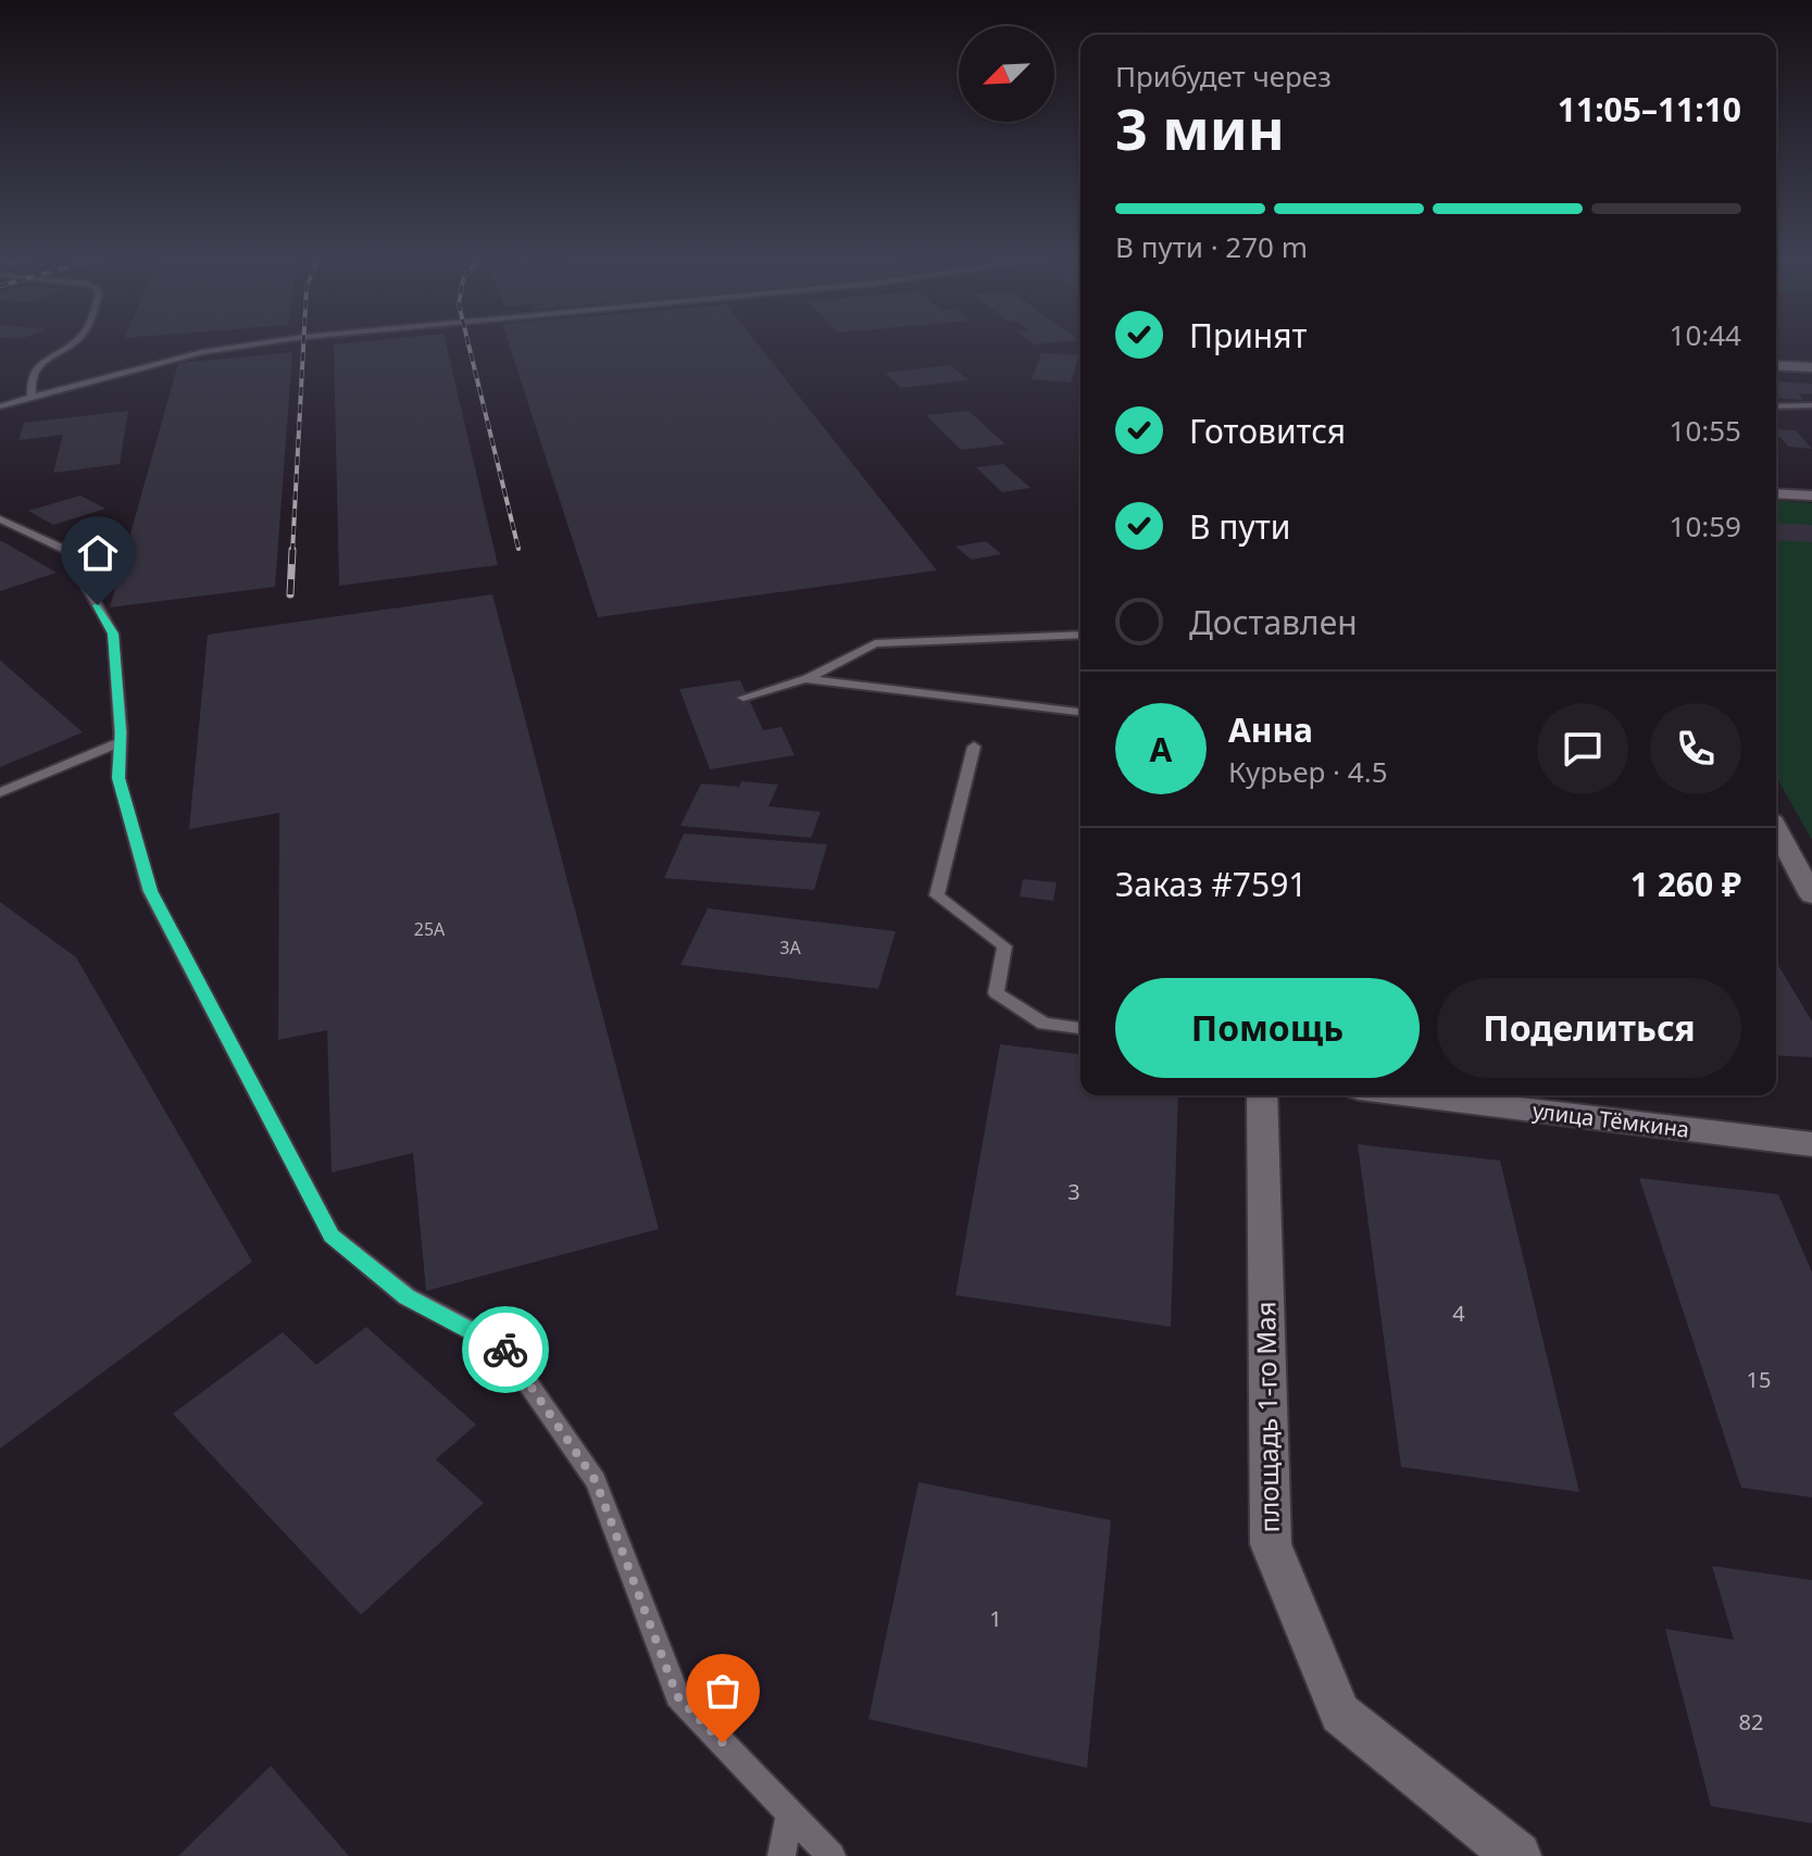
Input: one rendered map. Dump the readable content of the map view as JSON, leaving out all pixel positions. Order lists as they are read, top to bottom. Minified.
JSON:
{"streets":{"street":["улица Тёмкина","площадь 1-го Мая"]},"house_numbers":["25А","3А","3","4","15","1","82"],"north":"bottom left","page":{"heading":["3 мин","Прибудет через","11:05–11:10"],"panel":["Анна","Курьер · 4.5","Заказ #7591","1 260 ₽"],"bar":"В пути · 270 m","list":[["Принят","10:44"],["Готовится","10:55"],["В пути","10:59"],"Доставлен"],"round":"А","buttons":["Помощь","Поделиться"]}}
